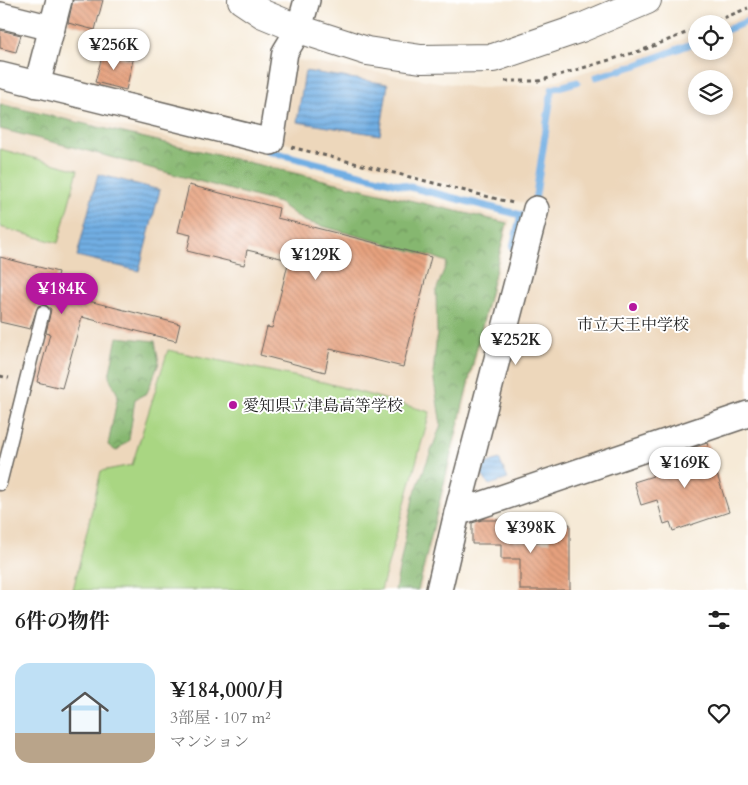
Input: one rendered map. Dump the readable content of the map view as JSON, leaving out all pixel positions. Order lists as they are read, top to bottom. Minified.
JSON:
{"places":["市立天王中学校","愛知県立津島高等学校"],"page":{"price":["¥256K","¥129K","¥184K","¥252K","¥169K","¥398K"],"heading":"6件の物件","list":[{"name":"¥184,000/月","note":"3部屋 · 107 m² · マンション"}]}}
